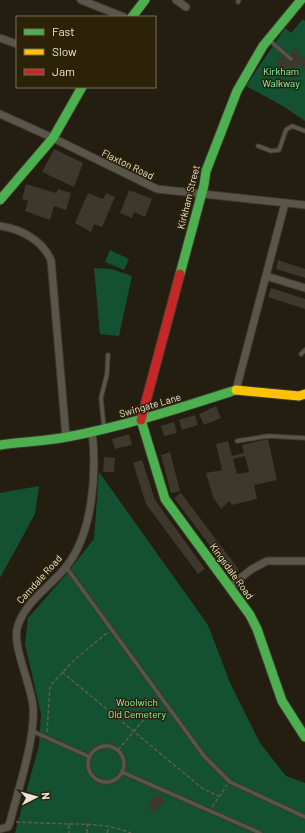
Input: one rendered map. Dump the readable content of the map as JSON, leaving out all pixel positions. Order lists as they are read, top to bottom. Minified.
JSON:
{"streets":{"street":["Flaxton Road","Kirkham Street","Swingate Lane","Kingsdale Road","Camdale Road"]},"crossings":[["Flaxton Road","Kirkham Street"],["Kirkham Street","Swingate Lane"],["Kirkham Street","Kingsdale Road"],["Swingate Lane","Kingsdale Road"],["Swingate Lane","Camdale Road"]],"parks":["Kirkham Walkway","Woolwich Old Cemetery"],"legend":["Fast","Slow","Jam"],"north":"right"}
